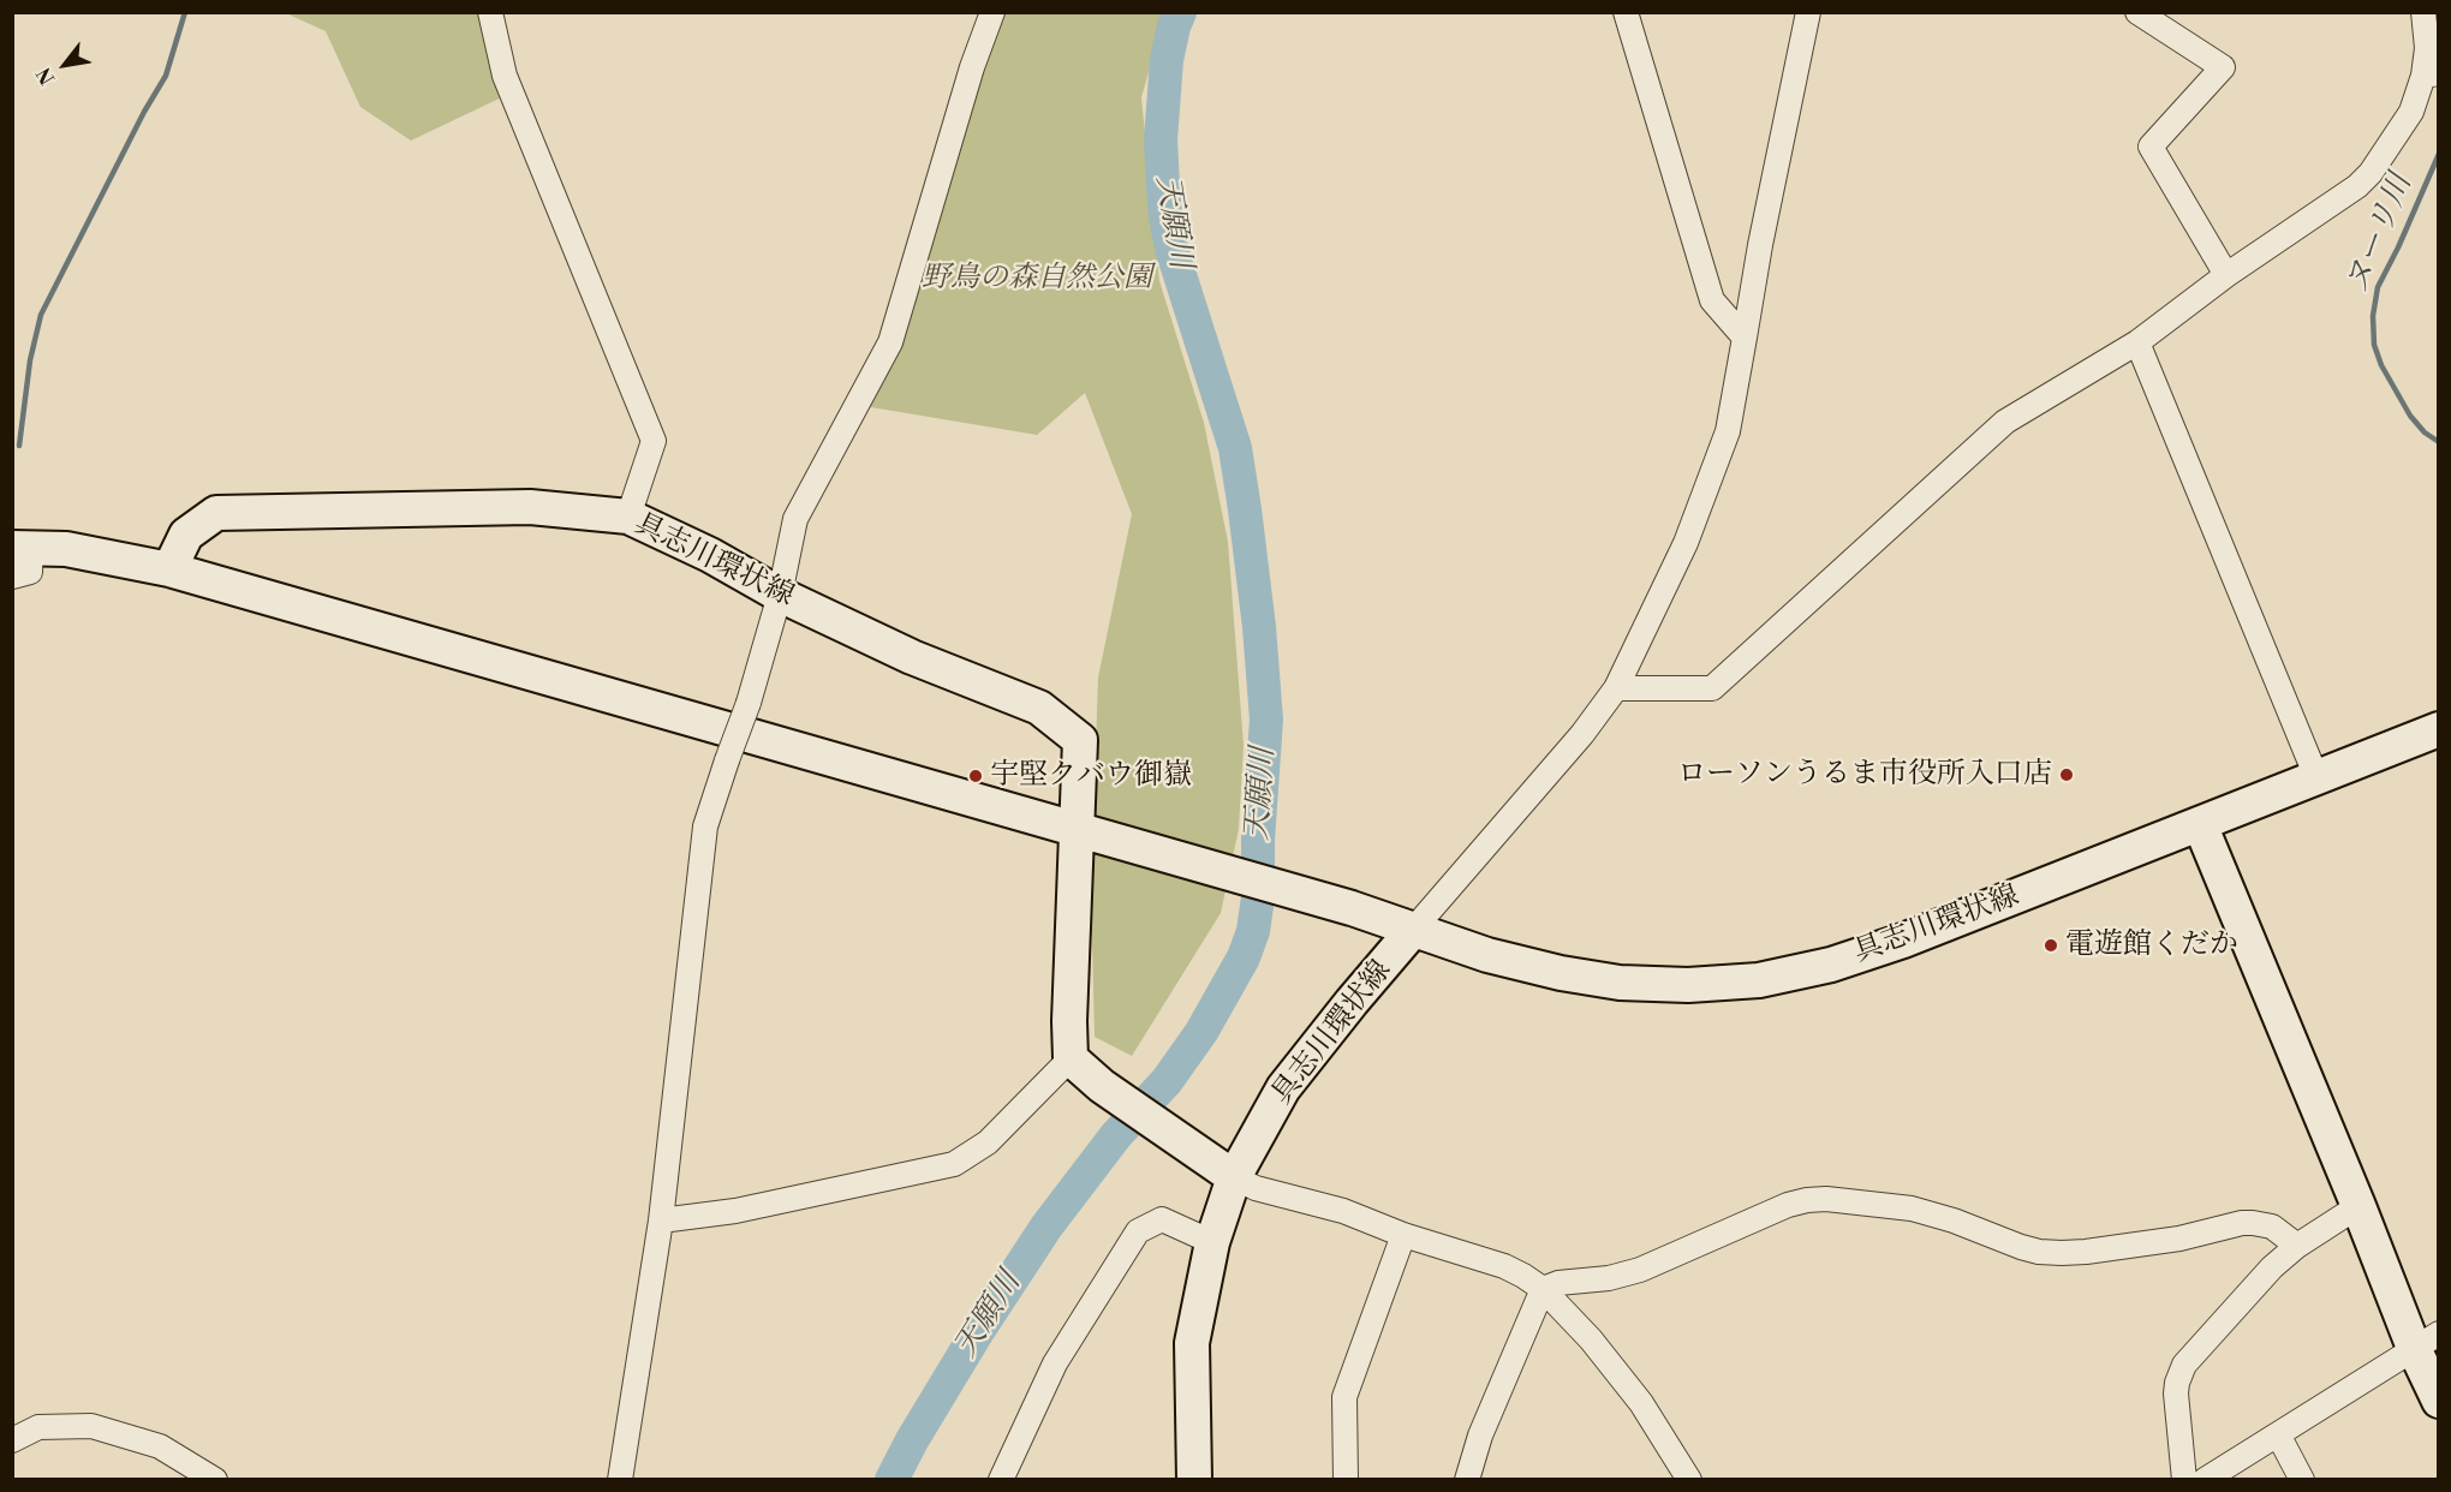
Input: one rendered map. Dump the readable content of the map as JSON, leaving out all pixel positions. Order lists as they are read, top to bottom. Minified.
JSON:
{"streets":{"main road":["具志川環状線"]},"water":["天願川","ヌーリ川"],"parks":["野鳥の森自然公園"],"places":["ローソンうるま市役所入口店","宇堅クバウ御嶽","電遊館くだか"],"north":"bottom left"}
